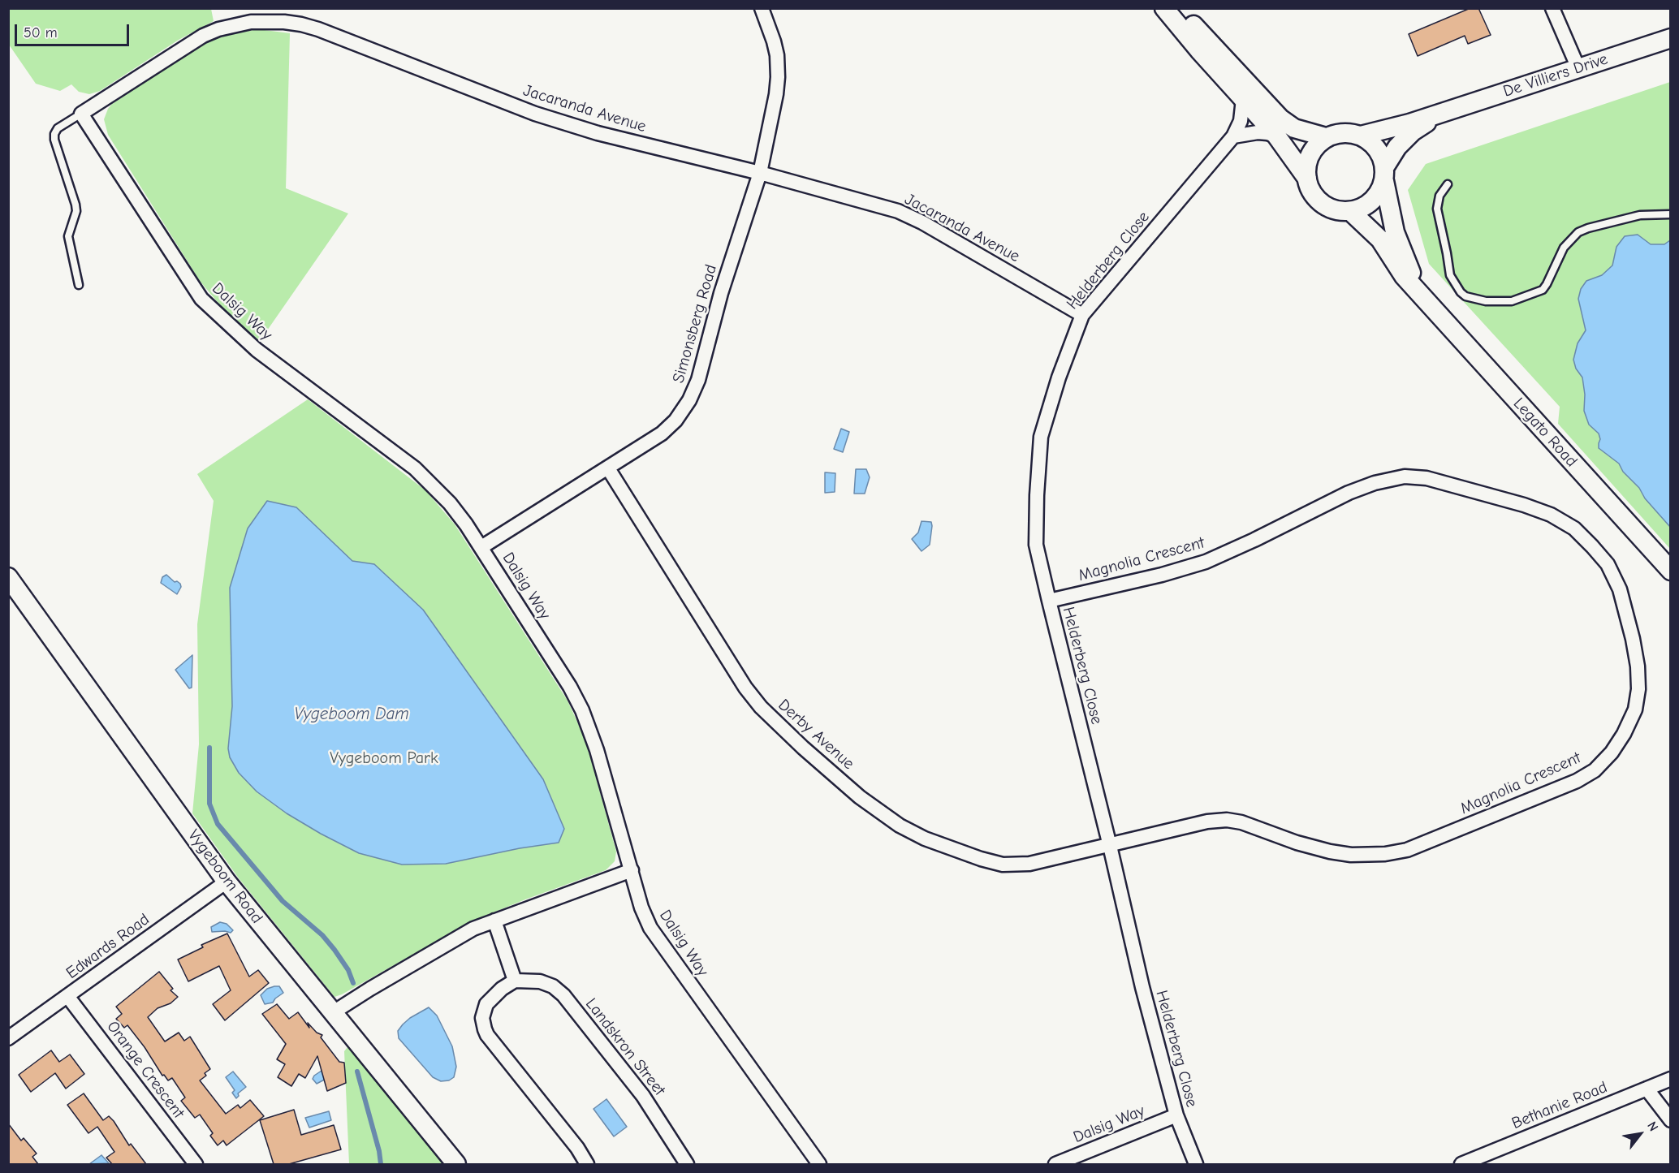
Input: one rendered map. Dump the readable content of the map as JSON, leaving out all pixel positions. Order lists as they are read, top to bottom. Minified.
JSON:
{"streets":{"street":["De Villiers Drive","Jacaranda Avenue","Helderberg Close","Dalsig Way","Simonsberg Road","Legato Road","Magnolia Crescent","Derby Avenue","Vygeboom Road","Edwards Road","Landskron Street","Orange Crescent","Bethanie Road"]},"crossings":[["De Villiers Drive","Legato Road"],["Jacaranda Avenue","Helderberg Close"],["Jacaranda Avenue","Dalsig Way"],["Jacaranda Avenue","Simonsberg Road"],["Helderberg Close","Dalsig Way"],["Helderberg Close","Magnolia Crescent"],["Helderberg Close","Derby Avenue"],["Dalsig Way","Simonsberg Road"],["Simonsberg Road","Derby Avenue"],["Magnolia Crescent","Derby Avenue"],["Vygeboom Road","Edwards Road"],["Edwards Road","Orange Crescent"]],"water":["Vygeboom Dam"],"parks":["Vygeboom Park"],"scale_bar":"50 m","north":"top right"}
